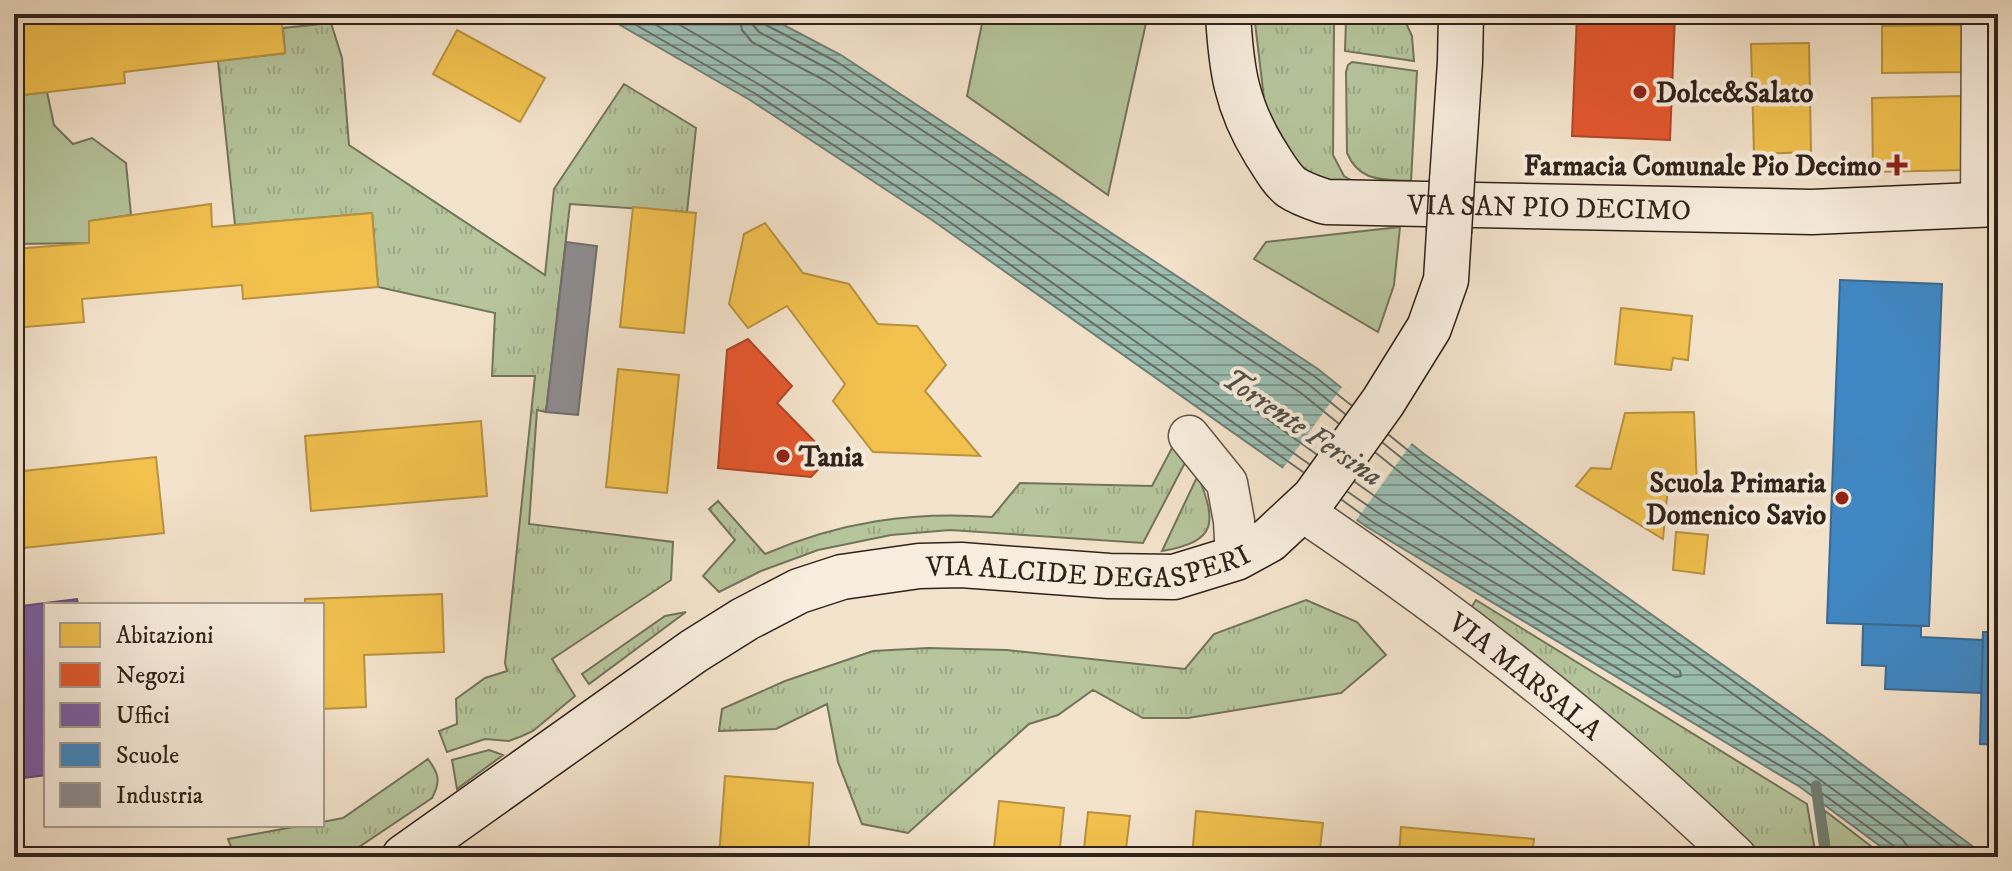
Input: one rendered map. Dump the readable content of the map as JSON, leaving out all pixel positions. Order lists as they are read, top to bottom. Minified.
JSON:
{"streets":{"street":["VIA SAN PIO DECIMO","VIA ALCIDE DEGASPERI","VIA MARSALA"]},"crossings":[["VIA ALCIDE DEGASPERI","VIA MARSALA"]],"water":["Torrente Fersina"],"places":{"other":["Dolce&Salato","Tania","Scuola Primaria Domenico Savio"],"health":["Farmacia Comunale Pio Decimo"]},"legend":["Abitazioni","Negozi","Uffici","Scuole","Industria"]}
